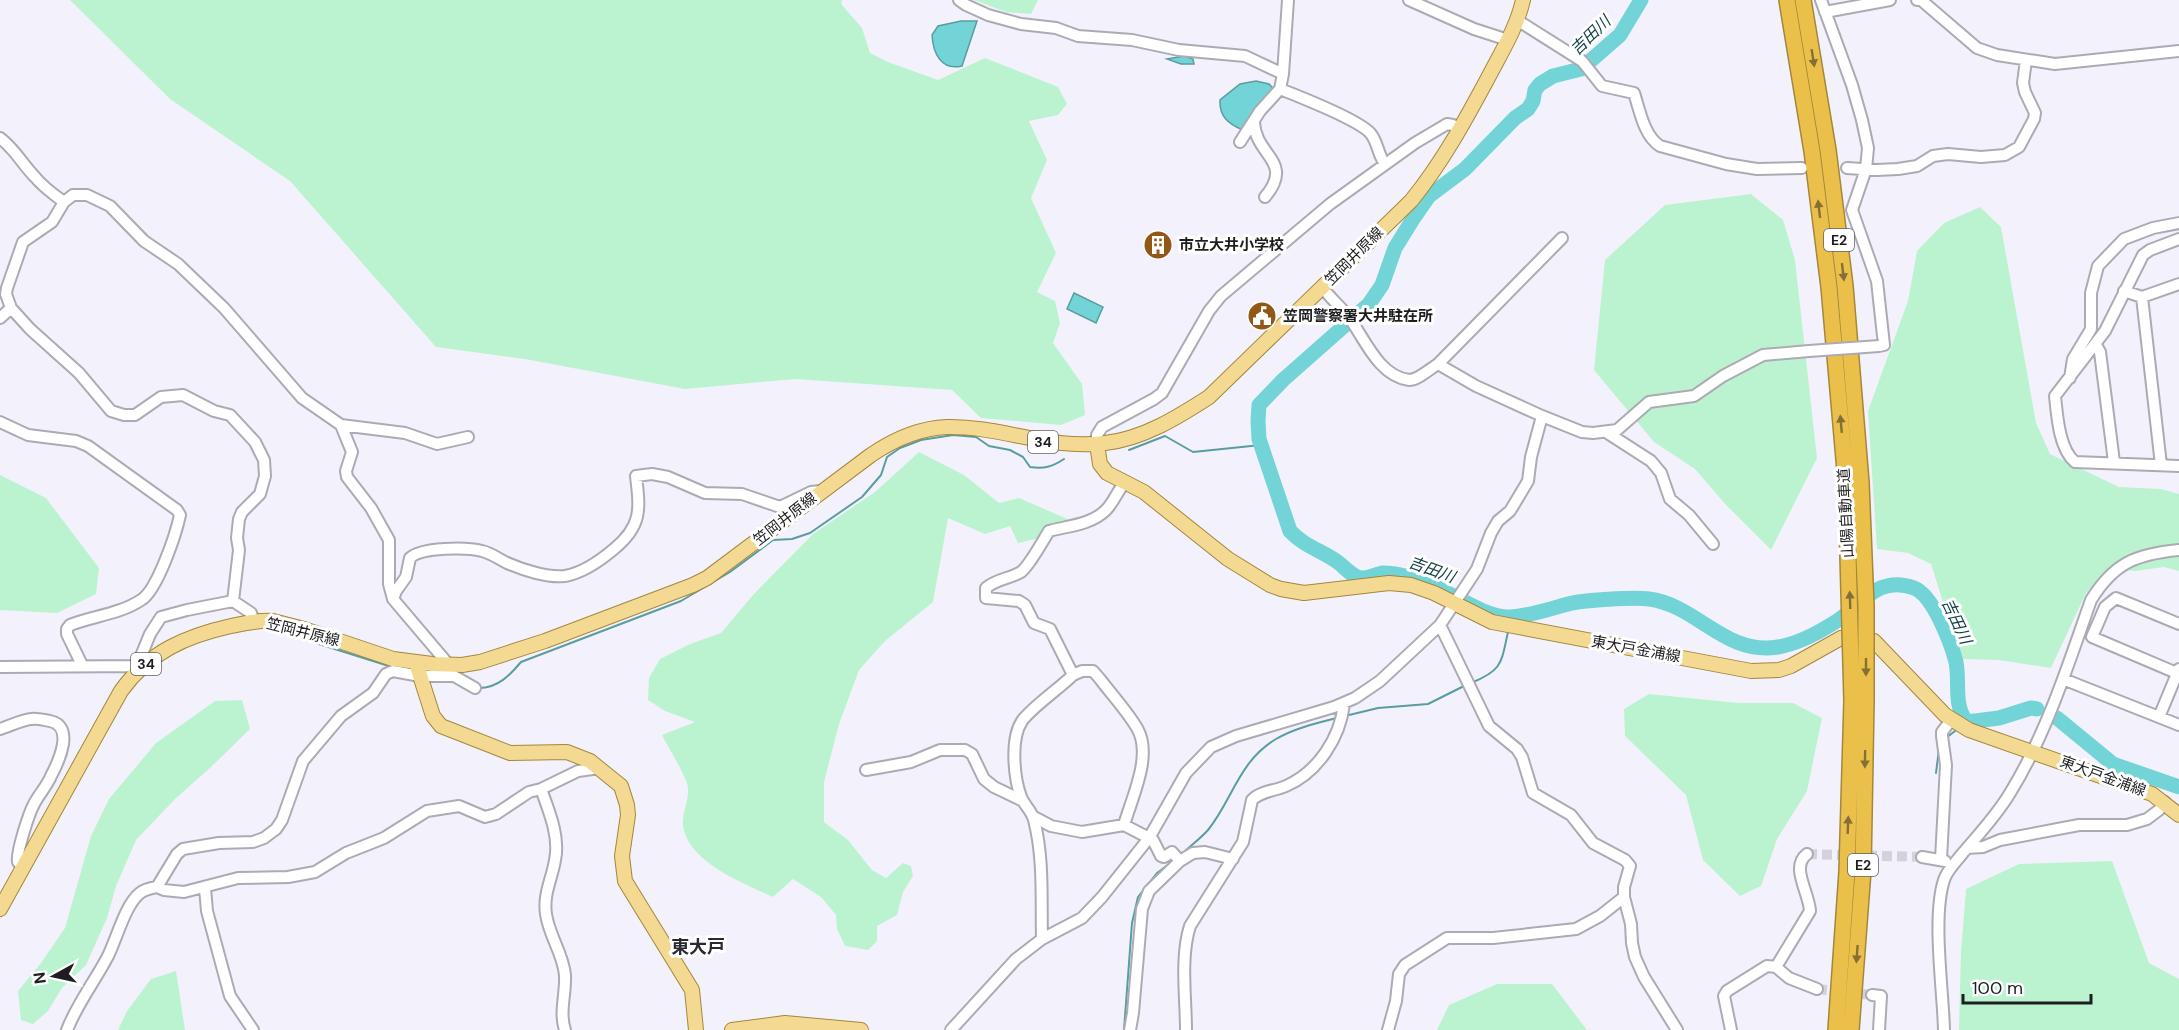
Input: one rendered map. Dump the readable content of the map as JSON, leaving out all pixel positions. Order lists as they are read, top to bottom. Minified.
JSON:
{"streets":{"highway":["E2","山陽自動車道"],"main road":["笠岡井原線","34","東大戸金浦線"]},"crossings":[["笠岡井原線","東大戸金浦線"]],"districts":["東大戸"],"water":["吉田川"],"places":{"building":["市立大井小学校"],"public building":["笠岡警察署大井駐在所"]},"scale_bar":"100 m","north":"left"}
